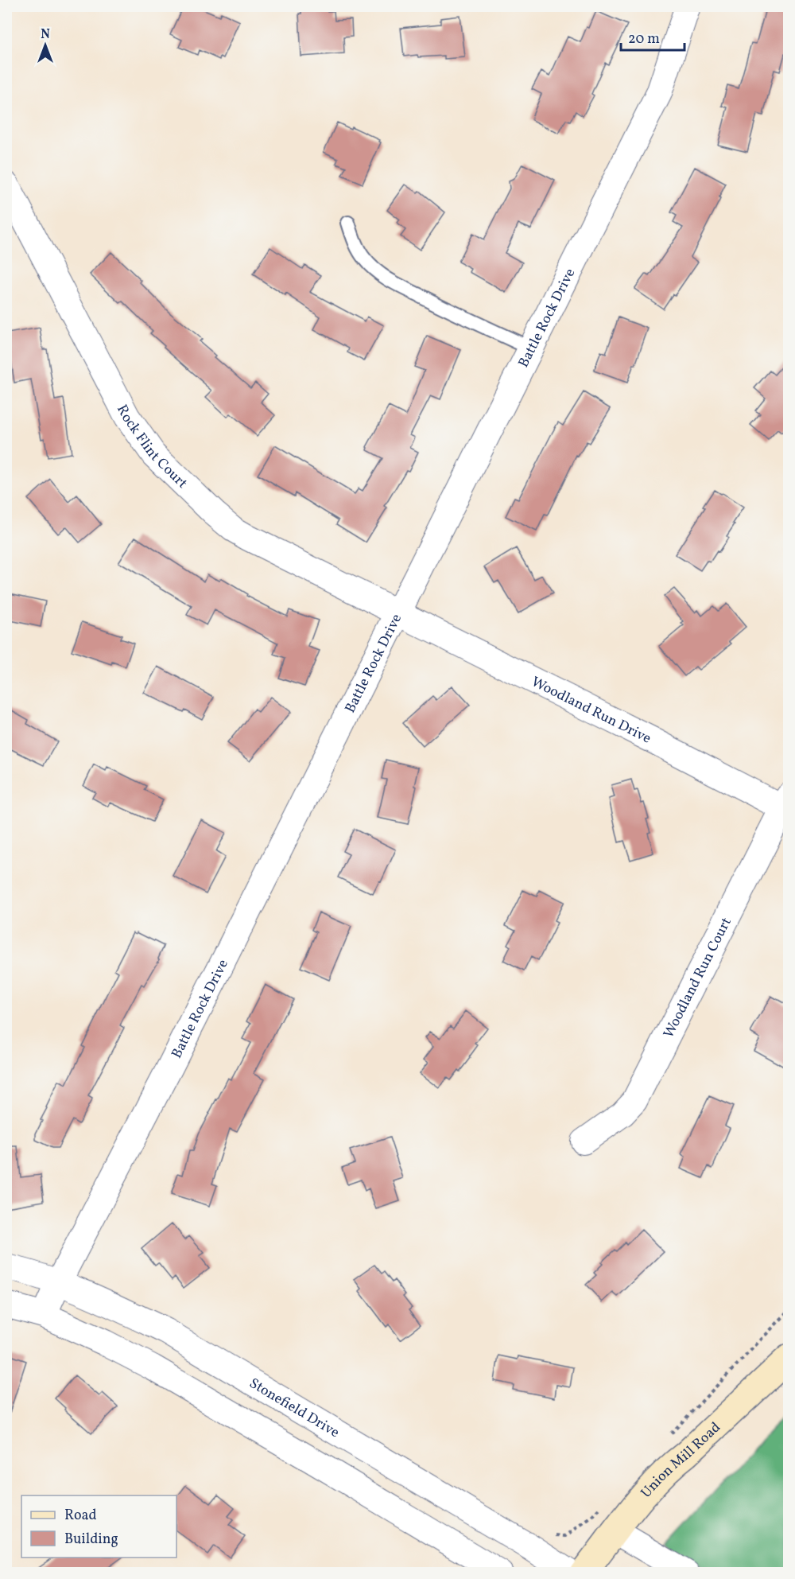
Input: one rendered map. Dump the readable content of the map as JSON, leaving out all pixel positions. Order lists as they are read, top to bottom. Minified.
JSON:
{"streets":{"street":["Battle Rock Drive","Rock Flint Court","Woodland Run Drive","Woodland Run Court","Stonefield Drive","Union Mill Road"]},"crossings":[["Battle Rock Drive","Rock Flint Court"],["Battle Rock Drive","Woodland Run Drive"],["Battle Rock Drive","Stonefield Drive"],["Rock Flint Court","Woodland Run Drive"],["Woodland Run Drive","Woodland Run Court"]],"legend":["Road","Building"],"scale_bar":"20 m","north":"top"}
